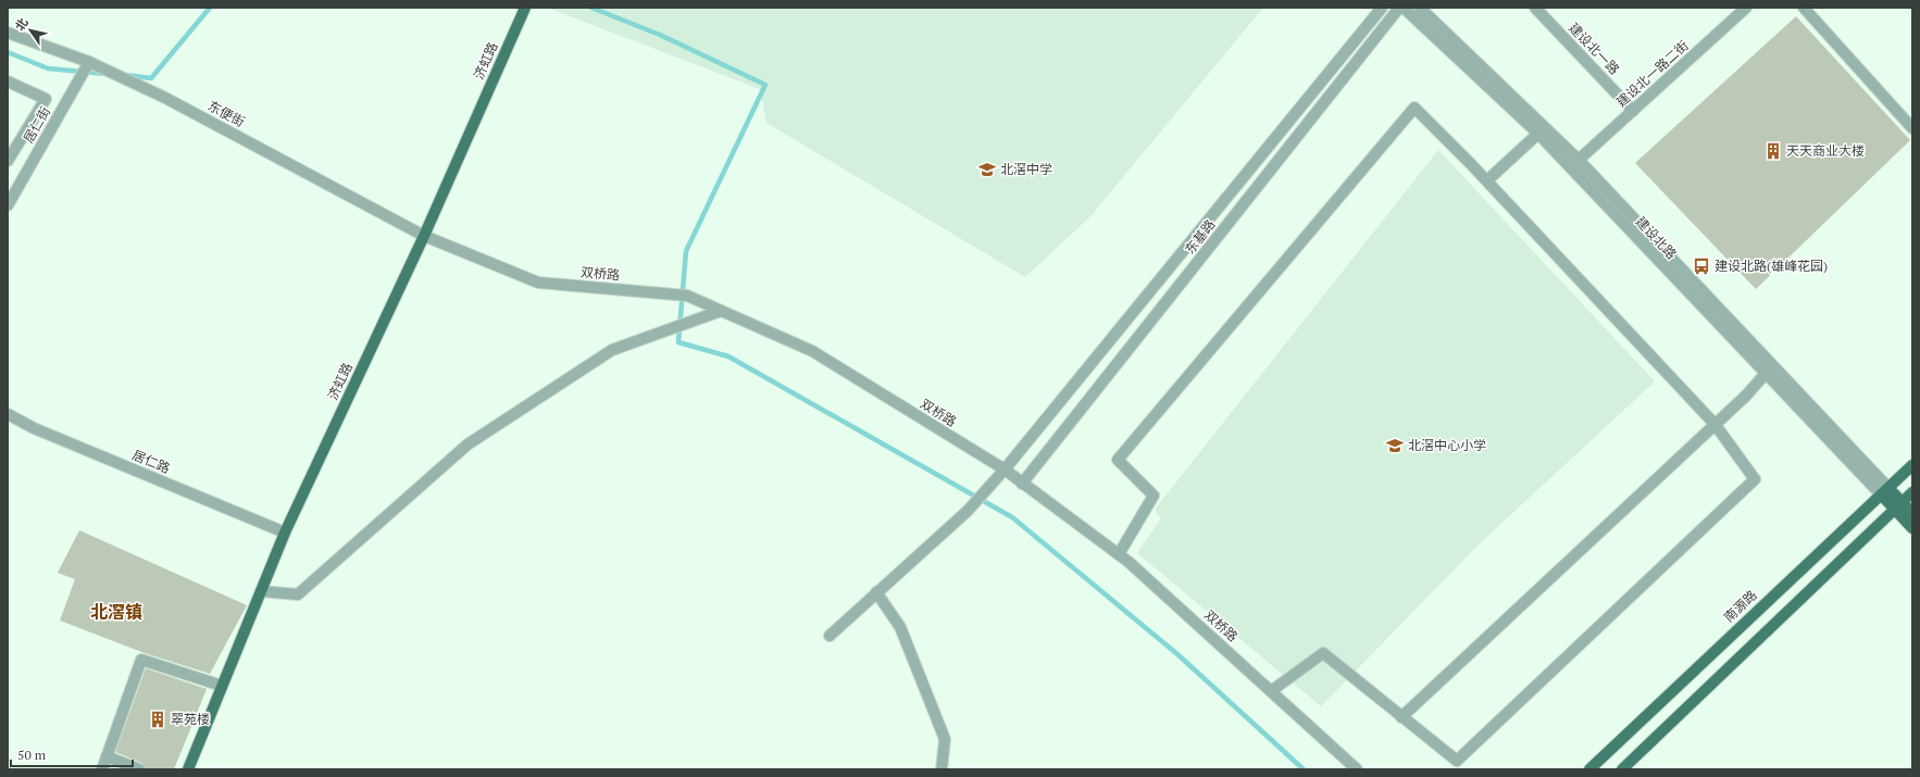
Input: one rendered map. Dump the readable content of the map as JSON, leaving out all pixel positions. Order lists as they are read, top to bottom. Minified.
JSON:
{"streets":{"main road":["济虹路","南源路"],"street":["建设北一路","建设北一路二街","东便街","居仁街","东基路","建设北路","双桥路","居仁路"]},"crossings":[["建设北一路","建设北一路二街"],["济虹路","东便街"],["济虹路","双桥路"],["济虹路","居仁路"],["建设北一路二街","建设北路"],["东便街","居仁街"],["东便街","双桥路"],["东基路","双桥路"],["建设北路","南源路"]],"districts":["北滘镇"],"places":{"building":["天天商业大楼","翠苑楼"],"school or university":["北滘中学","北滘中心小学"],"bus stop":["建设北路(雄峰花园)"]},"scale_bar":"50 m","north":"top left"}
